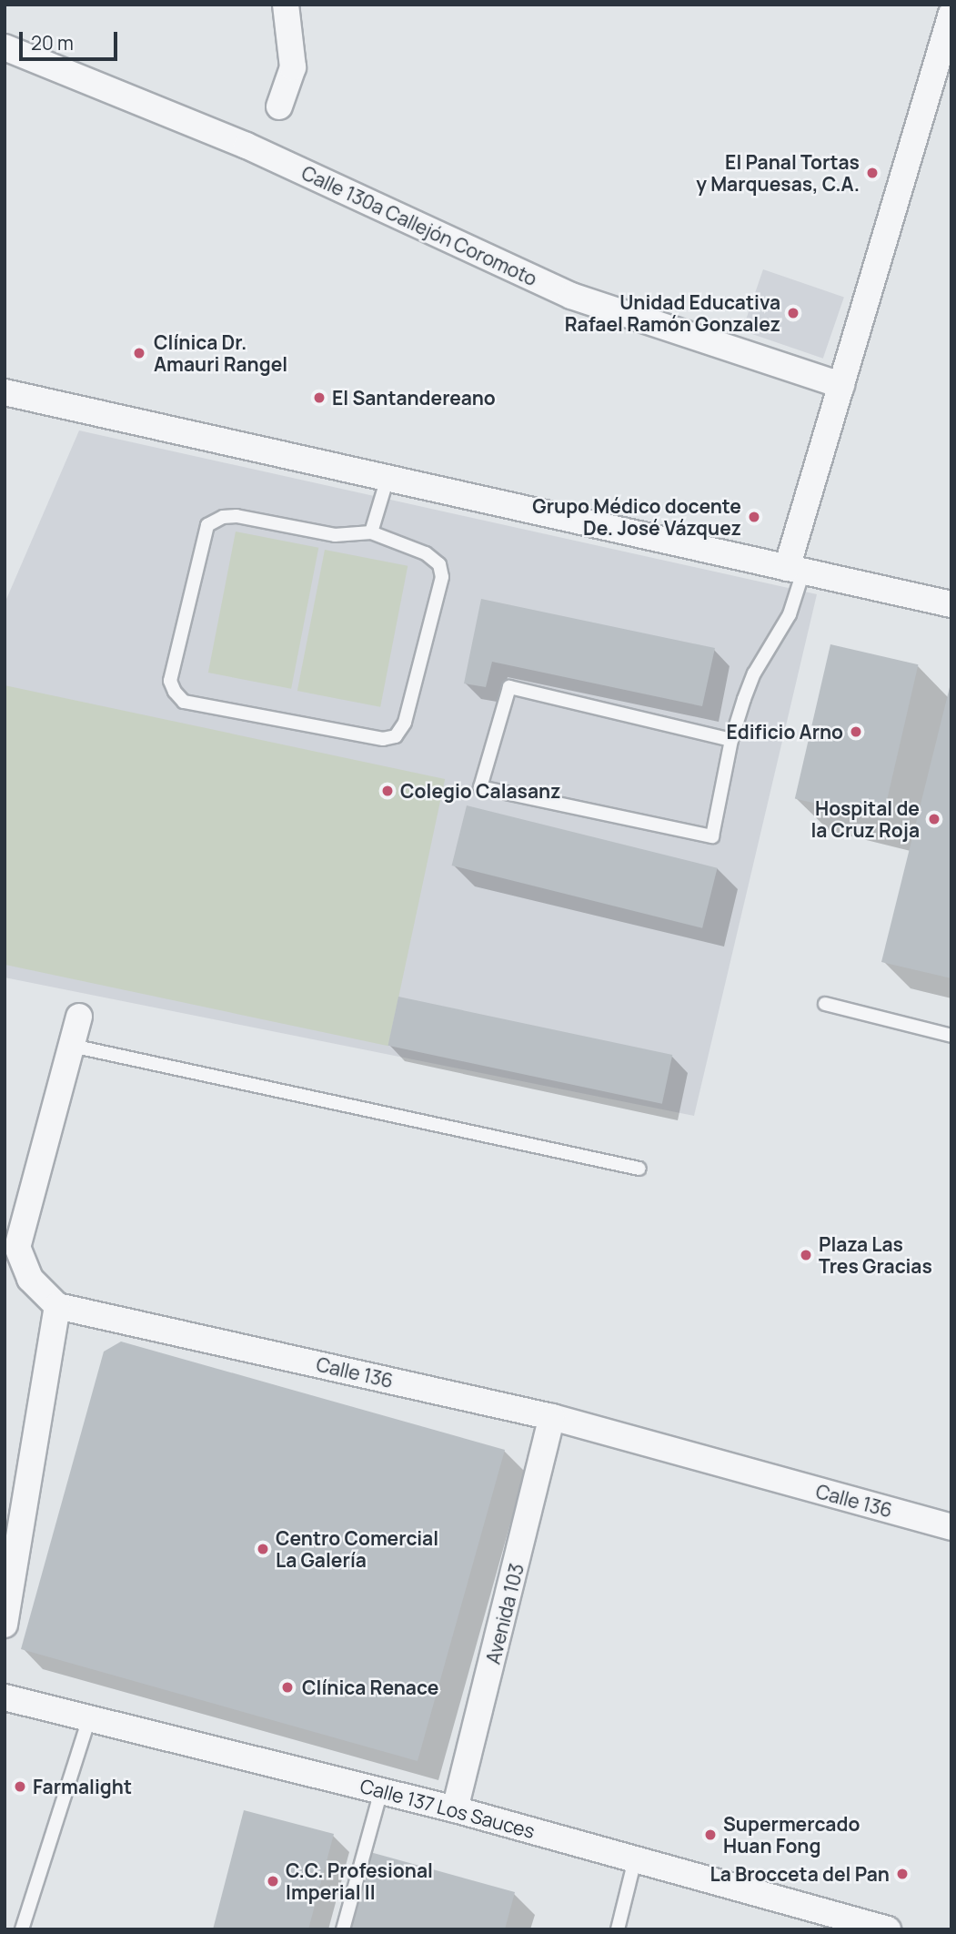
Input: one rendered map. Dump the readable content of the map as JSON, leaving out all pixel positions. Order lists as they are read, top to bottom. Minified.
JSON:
{"streets":{"street":["Calle 130a Callejón Coromoto","Calle 136","Avenida 103","Calle 137 Los Sauces"]},"crossings":[["Calle 136","Avenida 103"],["Avenida 103","Calle 137 Los Sauces"]],"places":["El Panal Tortas y Marquesas, C.A.","Unidad Educativa Rafael Ramón Gonzalez","Clínica Dr. Amauri Rangel","El Santandereano","Grupo Médico docente De. José Vázquez","Edificio Arno","Colegio Calasanz","Hospital de la Cruz Roja","Plaza Las Tres Gracias","Centro Comercial La Galería","Clínica Renace","Farmalight","Supermercado Huan Fong","La Brocceta del Pan","C.C. Profesional Imperial II"],"scale_bar":"20 m"}
